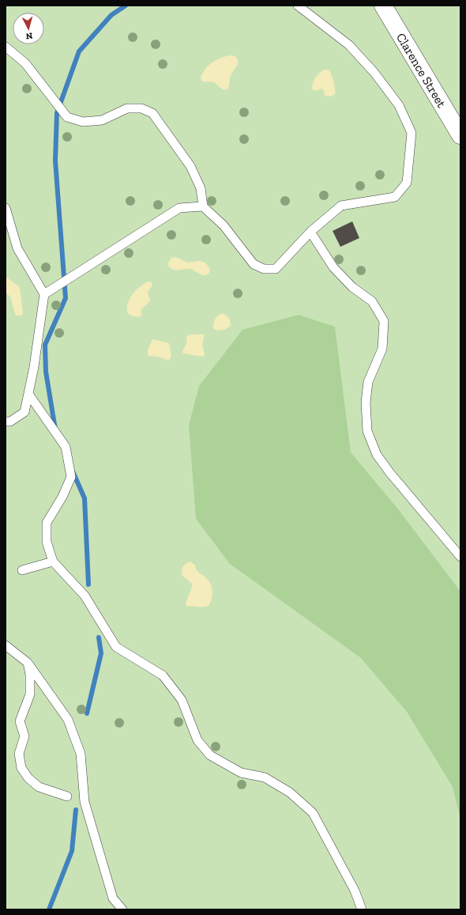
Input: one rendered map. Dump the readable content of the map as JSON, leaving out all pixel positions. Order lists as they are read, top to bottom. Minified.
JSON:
{"streets":{"street":["Clarence Street"]},"north":"bottom"}
